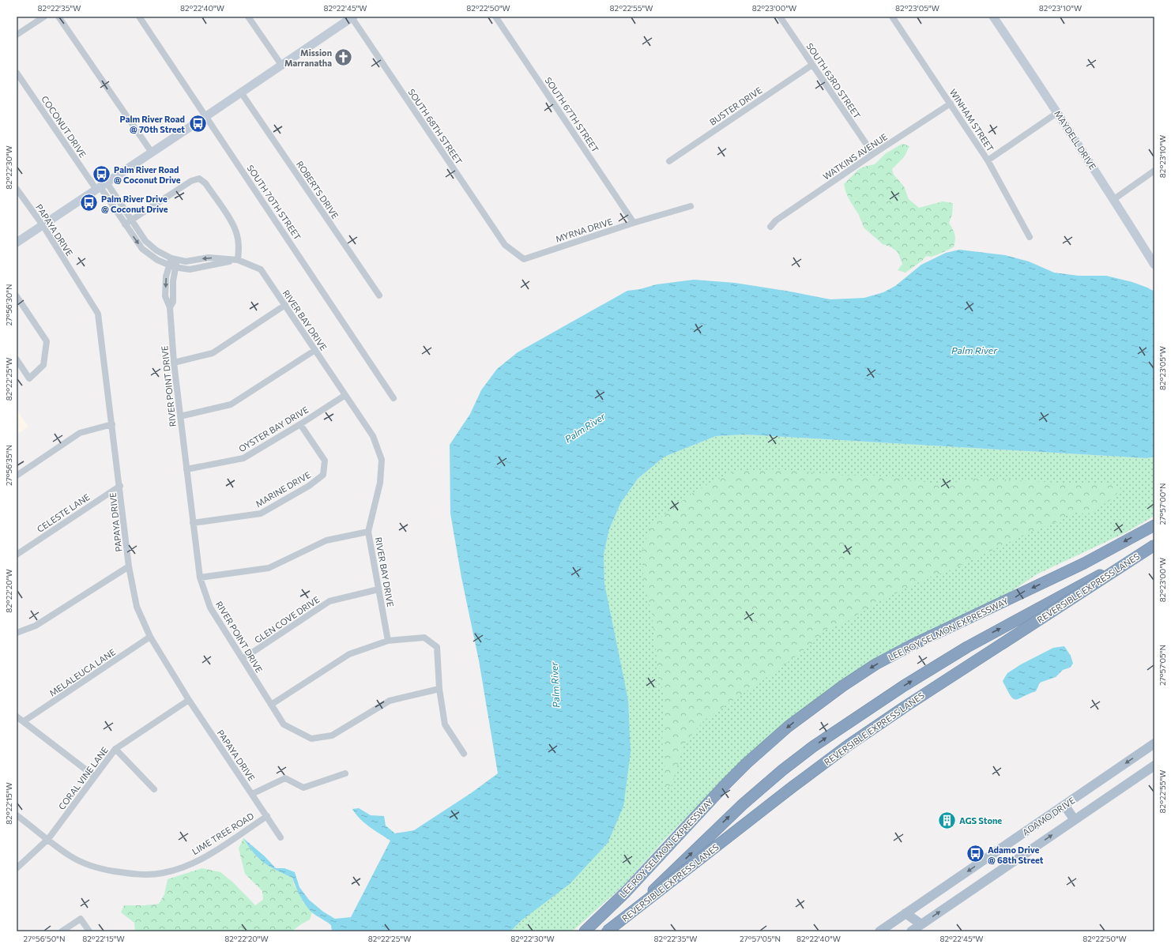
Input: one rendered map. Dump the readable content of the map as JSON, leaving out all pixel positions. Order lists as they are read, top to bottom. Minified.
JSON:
{"streets":{"highway":["REVERSIBLE EXPRESS LANES","LEE ROY SELMON EXPRESSWAY"],"main road":["ADAMO DRIVE"],"street":["SOUTH 63RD STREET","BUSTER DRIVE","SOUTH 67TH STREET","WINHAM STREET","COCONUT DRIVE","SOUTH 68TH STREET","MAYDELL DRIVE","WATKINS AVENUE","ROBERTS DRIVE","SOUTH 70TH STREET","PAPAYA DRIVE","MYRNA DRIVE","RIVER BAY DRIVE","RIVER POINT DRIVE","OYSTER BAY DRIVE","MARINE DRIVE","CELESTE LANE","GLEN COVE DRIVE","MELALEUCA LANE","CORAL VINE LANE","LIME TREE ROAD"]},"crossings":[["SOUTH 63RD STREET","BUSTER DRIVE"],["SOUTH 63RD STREET","WATKINS AVENUE"],["SOUTH 67TH STREET","MYRNA DRIVE"],["WINHAM STREET","WATKINS AVENUE"],["COCONUT DRIVE","RIVER BAY DRIVE"],["SOUTH 68TH STREET","MYRNA DRIVE"],["PAPAYA DRIVE","CELESTE LANE"],["PAPAYA DRIVE","MELALEUCA LANE"],["PAPAYA DRIVE","CORAL VINE LANE"],["PAPAYA DRIVE","LIME TREE ROAD"],["RIVER BAY DRIVE","RIVER POINT DRIVE"],["RIVER BAY DRIVE","OYSTER BAY DRIVE"],["RIVER BAY DRIVE","GLEN COVE DRIVE"],["RIVER POINT DRIVE","OYSTER BAY DRIVE"],["RIVER POINT DRIVE","MARINE DRIVE"],["RIVER POINT DRIVE","GLEN COVE DRIVE"],["OYSTER BAY DRIVE","MARINE DRIVE"],["CORAL VINE LANE","LIME TREE ROAD"]],"water":["Palm River"],"places":{"church":["Mission Marranatha"],"bus stop":["Palm River Road @ 70th Street","Palm River Road @ Coconut Drive","Palm River Drive @ Coconut Drive","Adamo Drive @ 68th Street"],"building":["AGS Stone"]},"coordinates":["82°22'35\"W","82°22'40\"W","82°22'45\"W","82°22'50\"W","82°22'55\"W","82°23'00\"W","82°23'05\"W","82°23'10\"W","82°22'30\"W","27°56'30\"N","82°22'25\"W","27°56'35\"N","27°57'00\"N","82°22'20\"W","27°57'05\"N","82°22'15\"W","27°56'50\"N"]}
